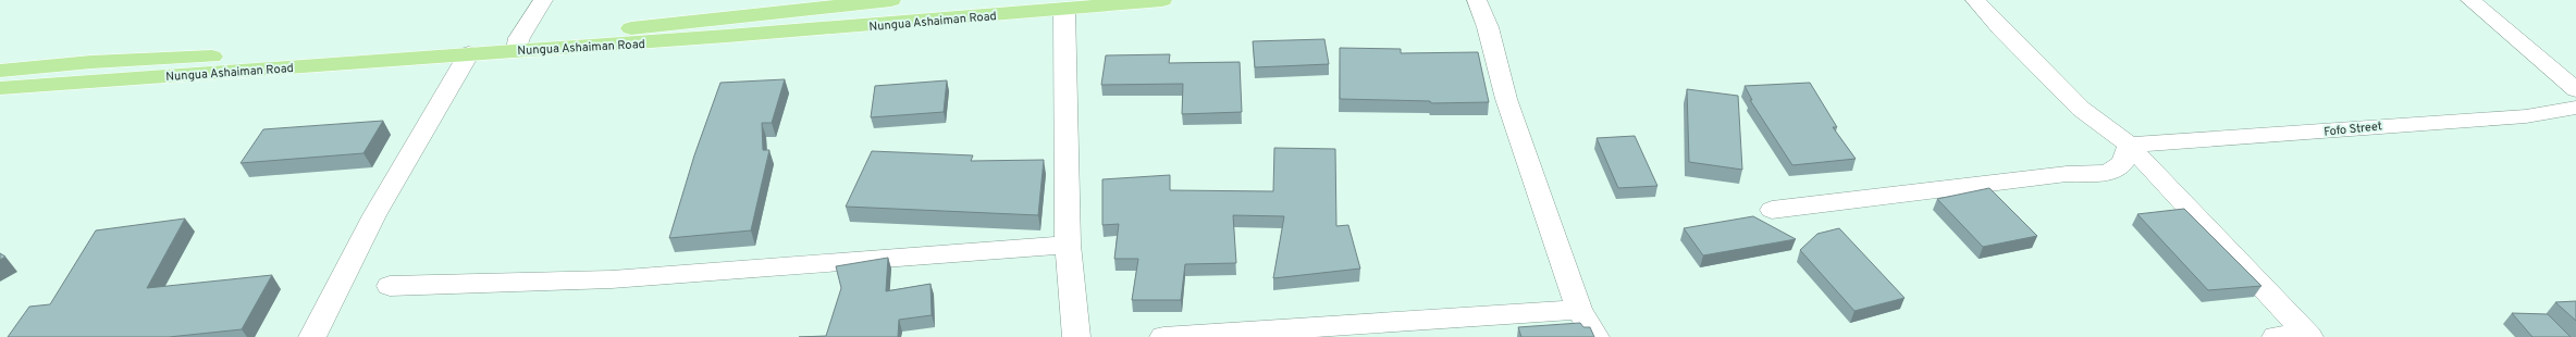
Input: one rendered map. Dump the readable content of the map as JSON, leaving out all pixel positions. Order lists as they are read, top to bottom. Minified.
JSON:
{"streets":{"main road":["Nungua Ashaiman Road"],"street":["Fofo Street"]}}
